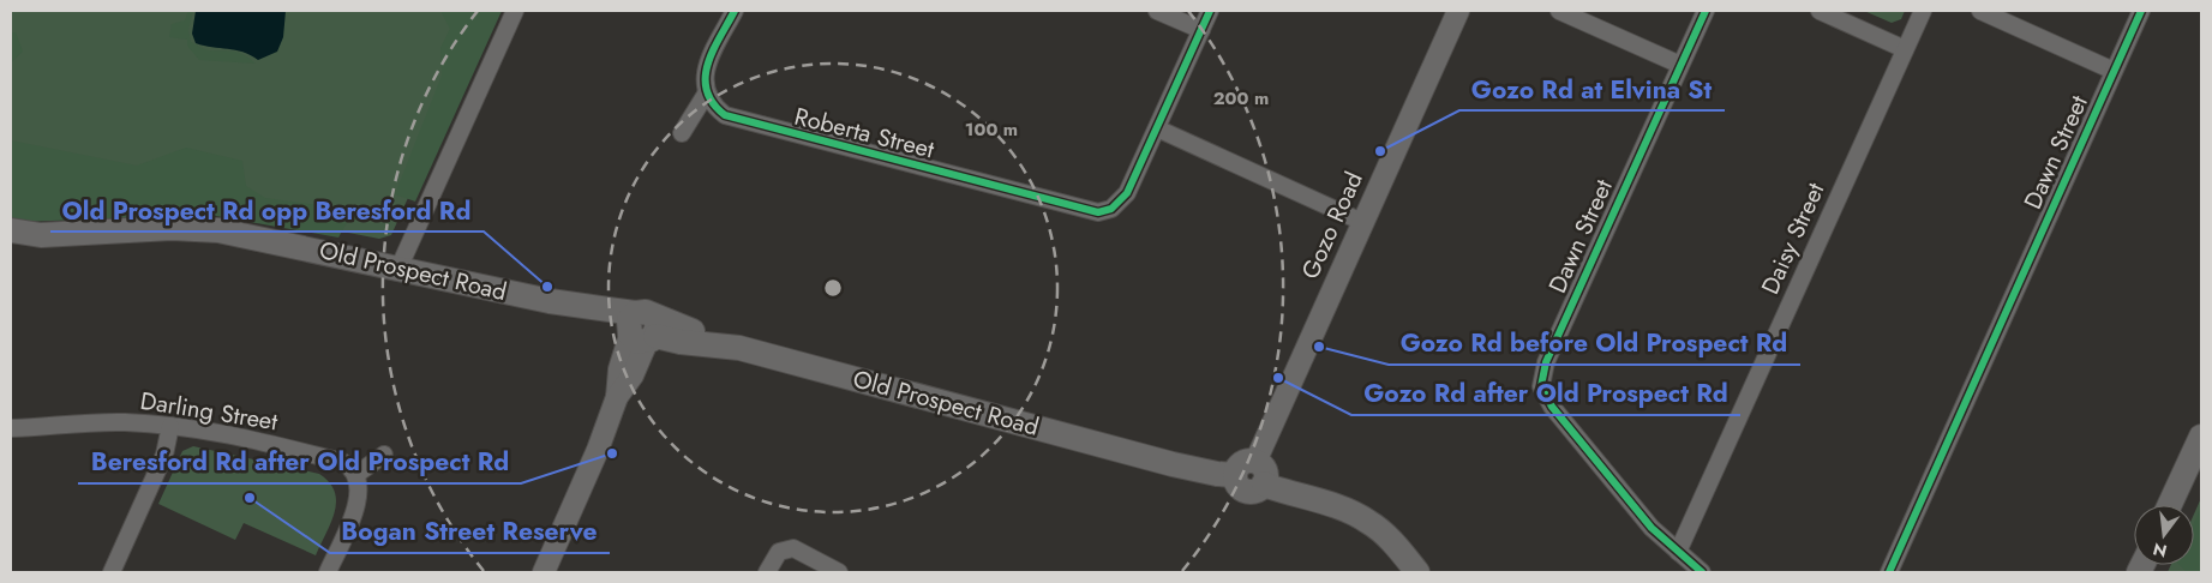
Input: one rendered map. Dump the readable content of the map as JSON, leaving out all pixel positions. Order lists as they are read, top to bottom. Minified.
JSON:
{"streets":{"main road":["Old Prospect Road"],"street":["Roberta Street","Dawn Street","Gozo Road","Daisy Street","Darling Street"]},"crossings":[["Dawn Street","Daisy Street"],["Gozo Road","Old Prospect Road"]],"places":["Gozo Rd at Elvina St","Old Prospect Rd opp Beresford Rd","Gozo Rd before Old Prospect Rd","Gozo Rd after Old Prospect Rd","Beresford Rd after Old Prospect Rd","Bogan Street Reserve"],"north":"bottom","rings":["200 m","100 m"]}
